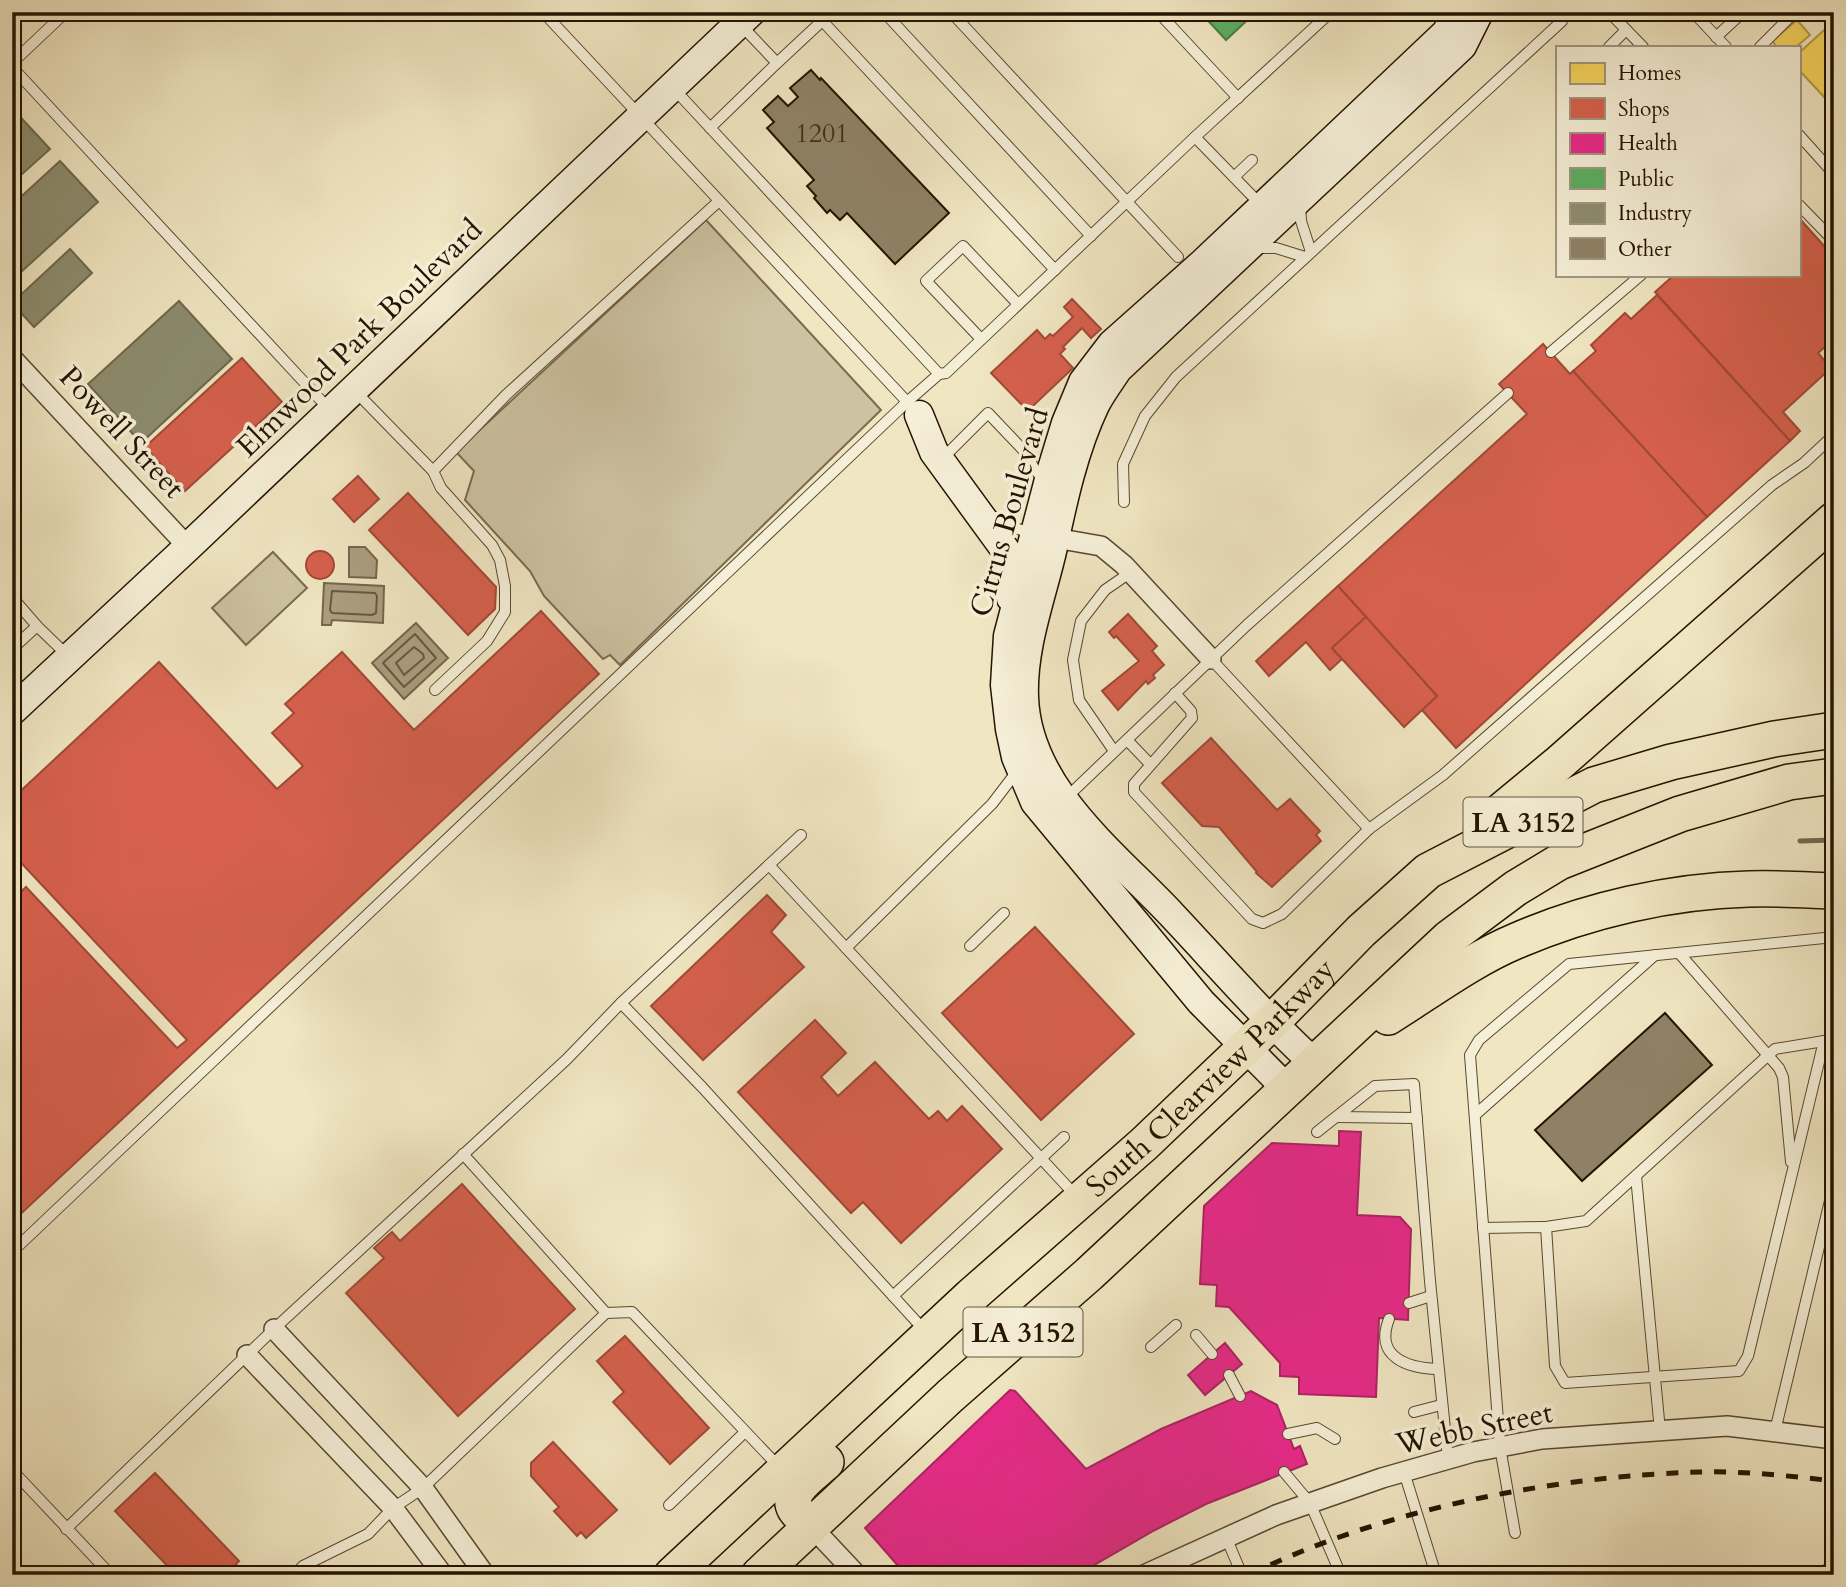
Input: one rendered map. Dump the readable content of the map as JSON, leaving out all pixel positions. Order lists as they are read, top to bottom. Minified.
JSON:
{"streets":{"highway":["LA 3152","South Clearview Parkway"],"street":["Elmwood Park Boulevard","Powell Street","Citrus Boulevard","Webb Street"]},"crossings":[["Elmwood Park Boulevard","Powell Street"],["Citrus Boulevard","South Clearview Parkway"]],"house_numbers":["1201"],"legend":["Homes","Shops","Health","Public","Industry","Other"]}
